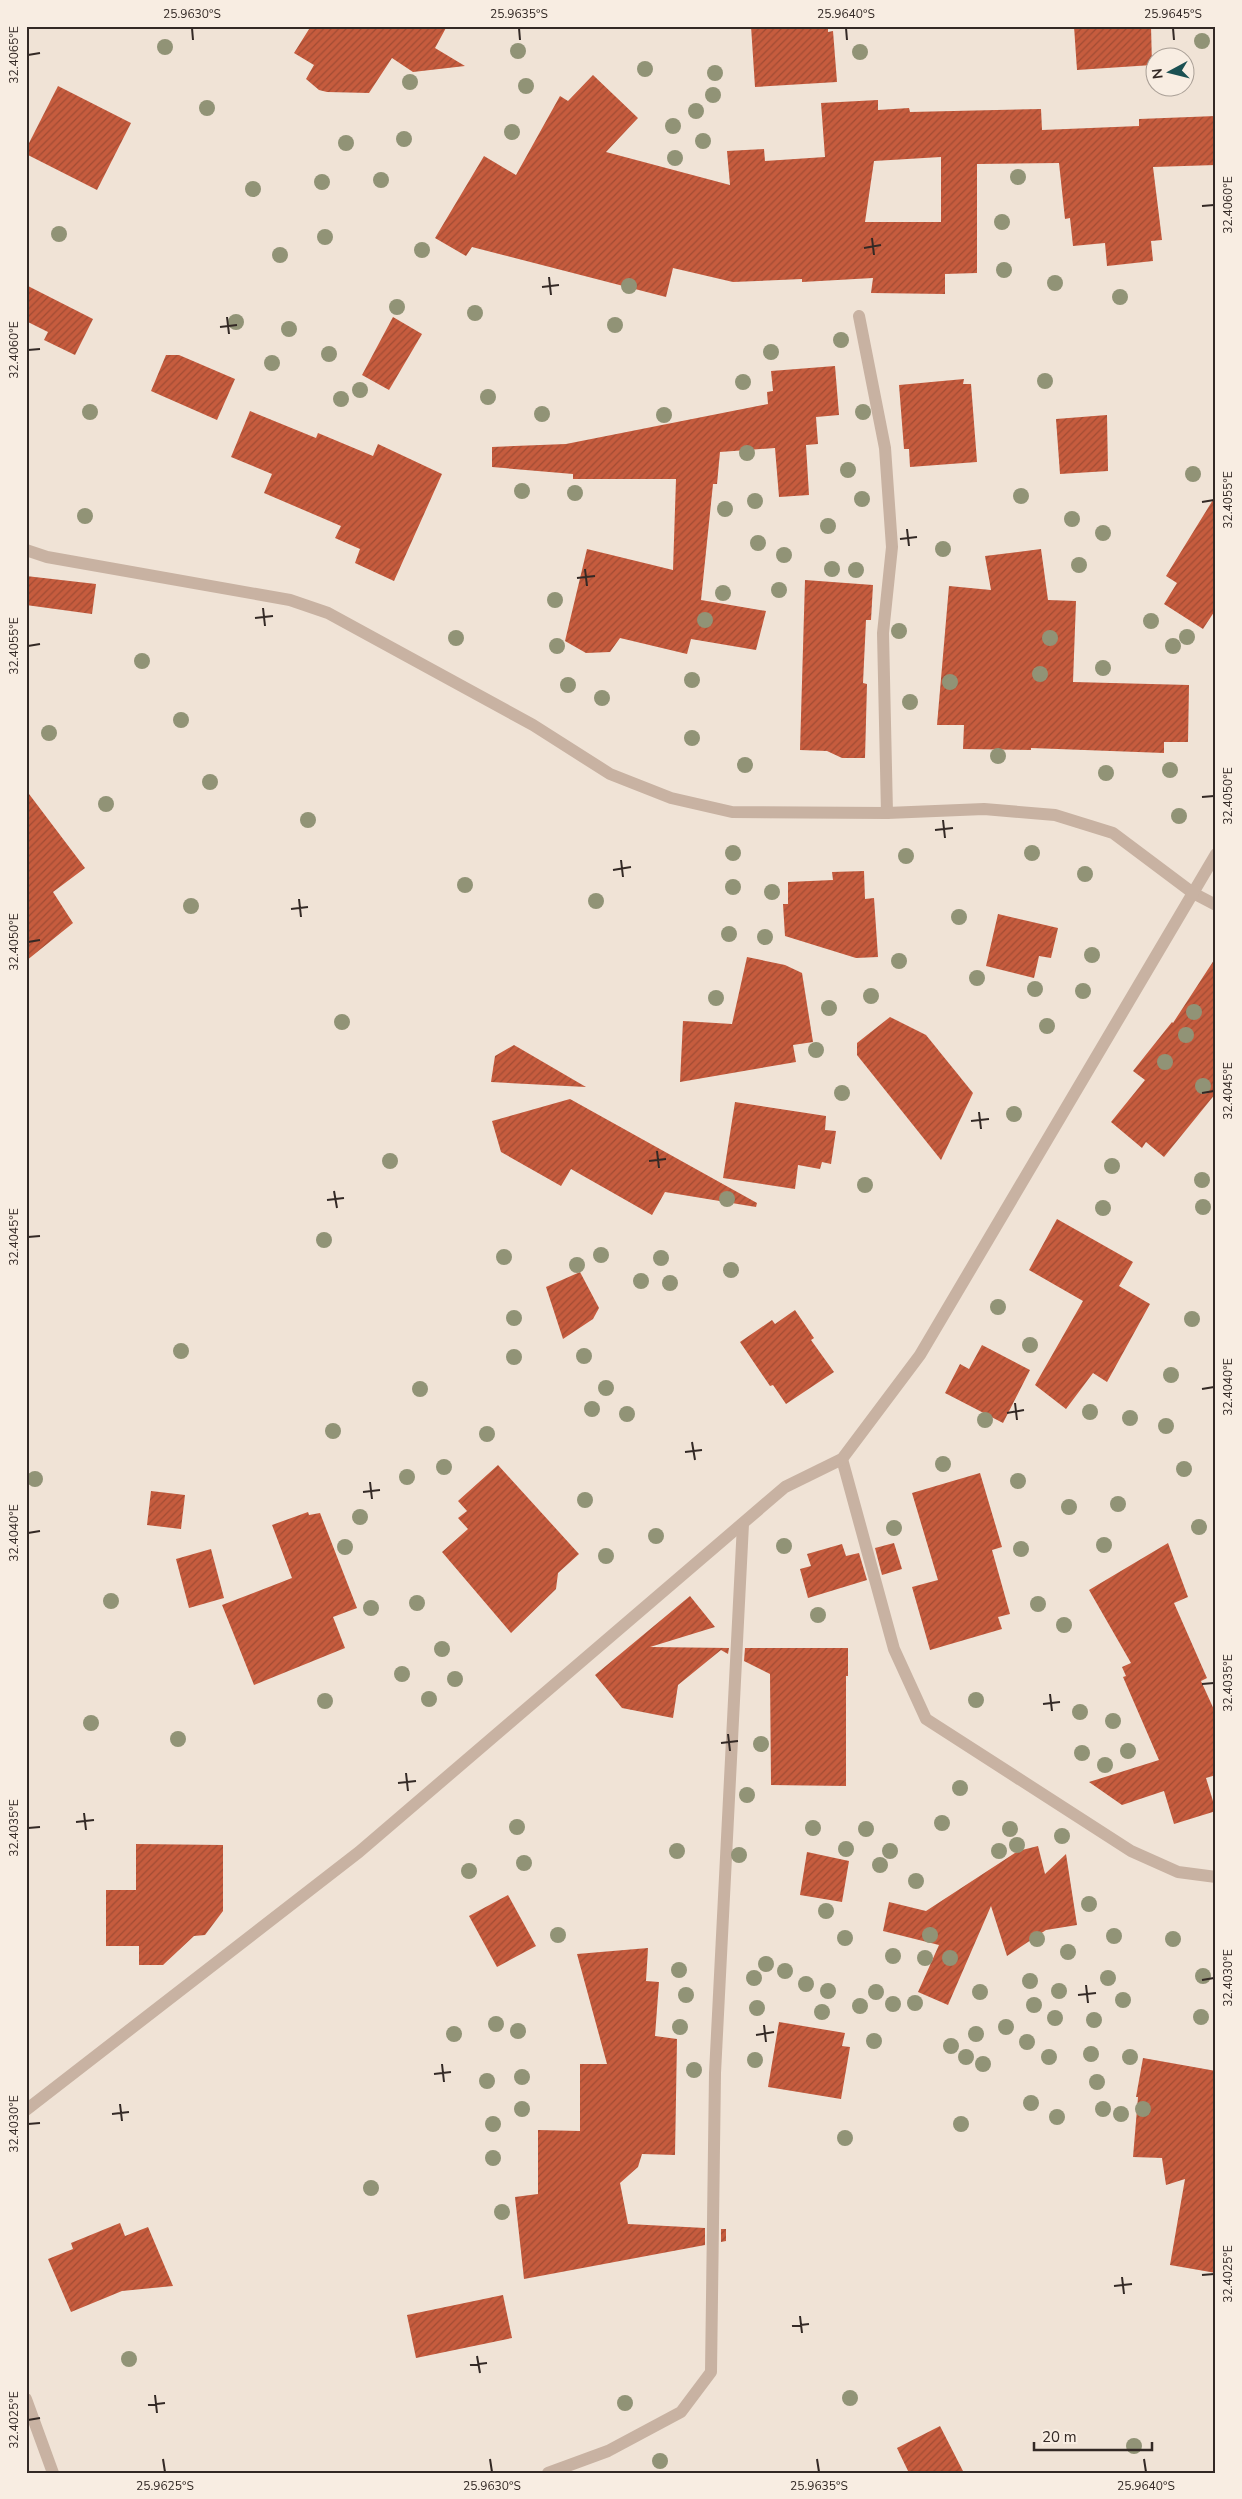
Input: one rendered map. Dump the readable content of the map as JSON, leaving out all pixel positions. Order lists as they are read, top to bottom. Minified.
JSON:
{"scale_bar":"20 m","north":"left","coordinates":["25.9630°S","25.9635°S","25.9640°S","25.9645°S","32.4065°E","32.4060°E","32.4055°E","32.4050°E","32.4045°E","32.4040°E","32.4035°E","32.4030°E","32.4025°E","25.9625°S"]}
